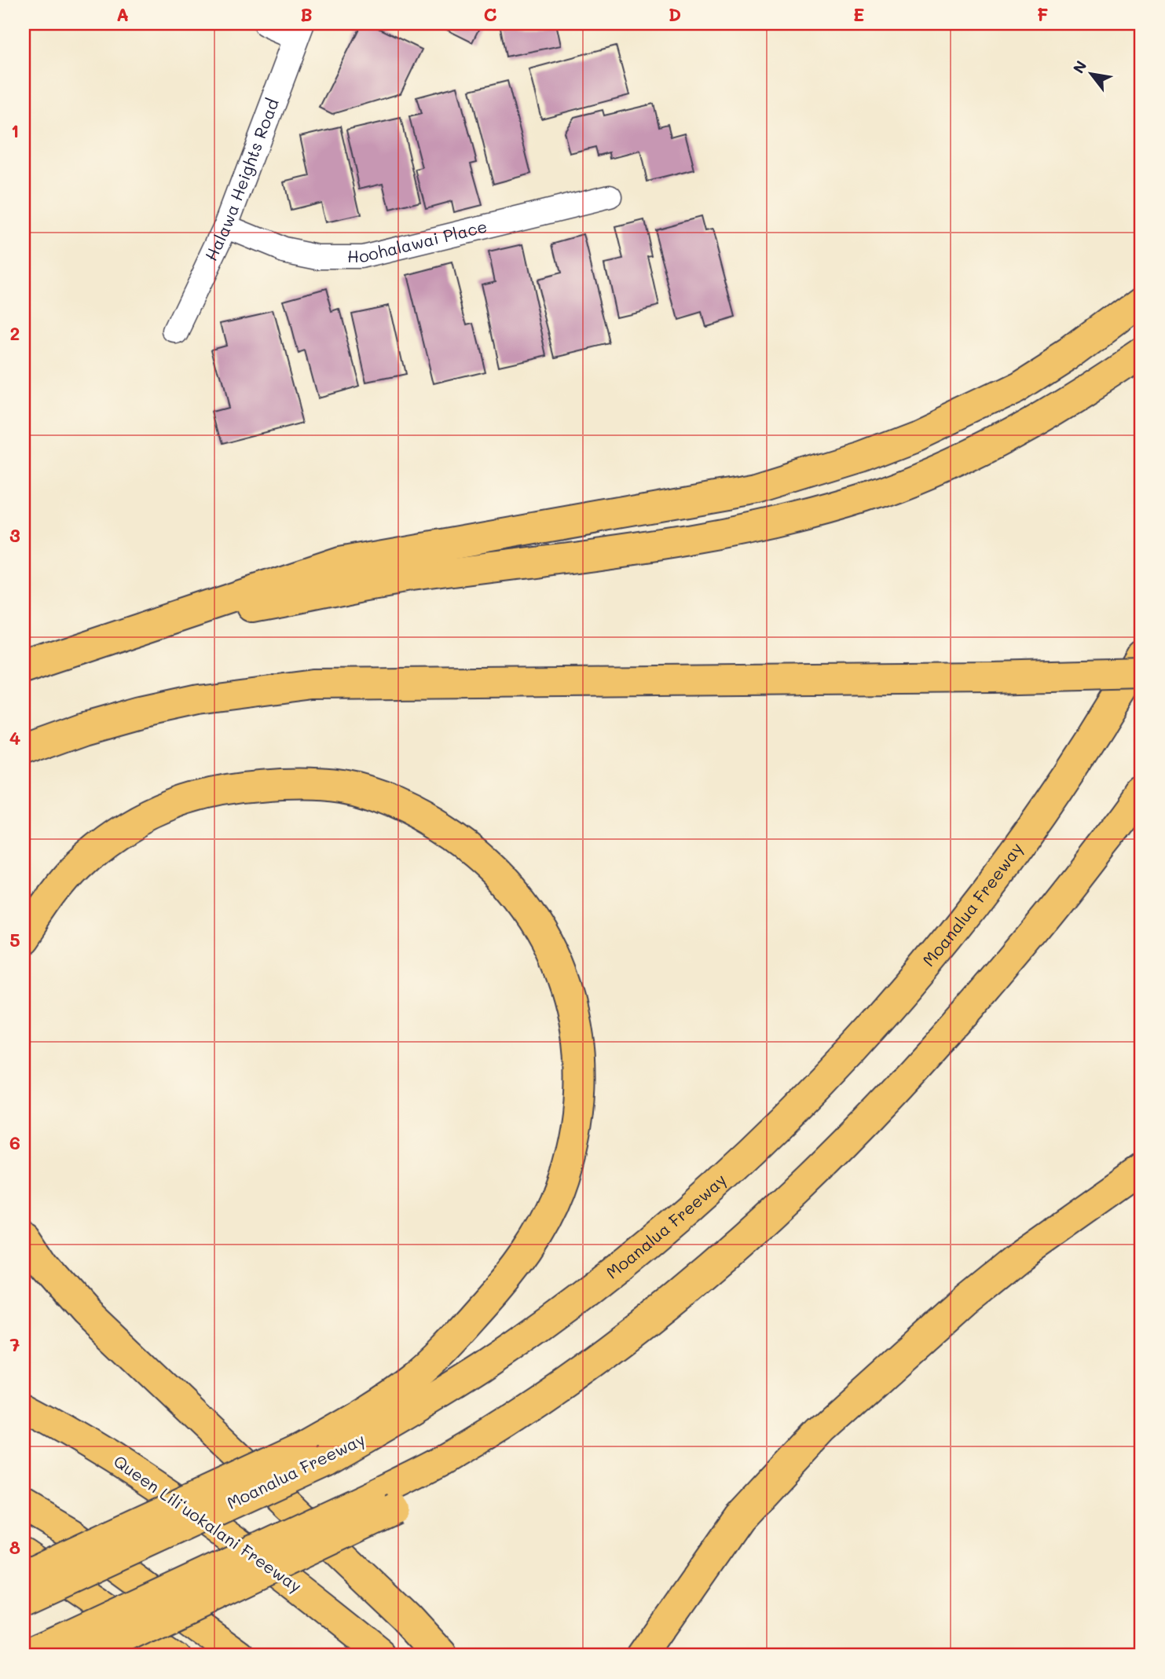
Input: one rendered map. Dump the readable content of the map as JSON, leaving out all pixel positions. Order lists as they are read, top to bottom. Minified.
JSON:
{"streets":{"highway":["Moanalua Freeway","Queen Liliʻuokalani Freeway"],"street":["Halawa Heights Road","Hoohalawai Place"]},"crossings":[["Halawa Heights Road","Hoohalawai Place"]],"north":"top left","grid":{"columns":["A","B","C","D","E","F"],"rows":["1","2","3","4","5","6","7","8"]}}
